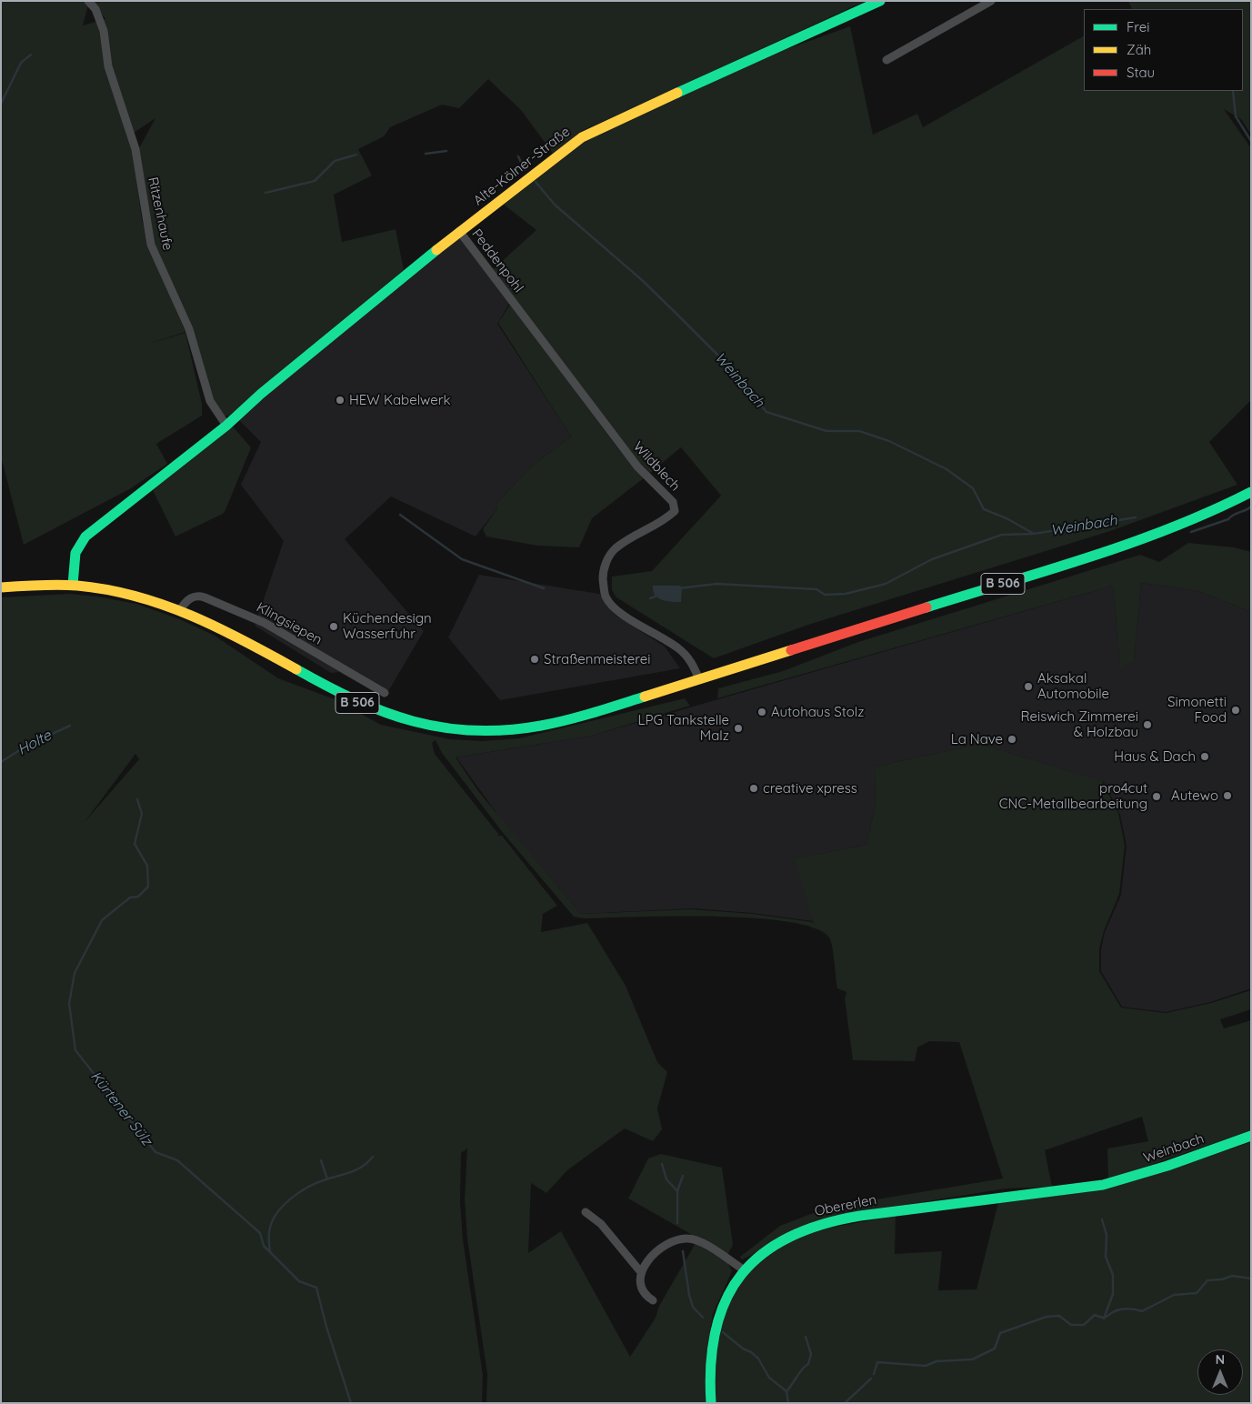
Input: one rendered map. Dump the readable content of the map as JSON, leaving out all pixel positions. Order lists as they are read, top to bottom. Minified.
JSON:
{"streets":{"main road":["Alte-Kölner-Straße","B 506","Weinbach","Obererlen"],"street":["Ritzenhaufe","Peddenpohl","Wildblech","Klingsiepen"]},"crossings":[["Alte-Kölner-Straße","Ritzenhaufe"],["Alte-Kölner-Straße","Peddenpohl"],["Peddenpohl","Wildblech"],["Wildblech","B 506"],["B 506","Klingsiepen"],["Weinbach","Obererlen"]],"water":["Weinbach","Holte","Kürtener Sülz"],"places":["HEW Kabelwerk","Küchendesign Wasserfuhr","Straßenmeisterei","Aksakal Automobile","Simonetti Food","Autohaus Stolz","Reiswich Zimmerei & Holzbau","LPG Tankstelle Malz","La Nave","Haus & Dach","creative xpress","Autewo","pro4cut CNC-Metallbearbeitung"],"legend":["Frei","Zäh","Stau"],"north":"top"}
